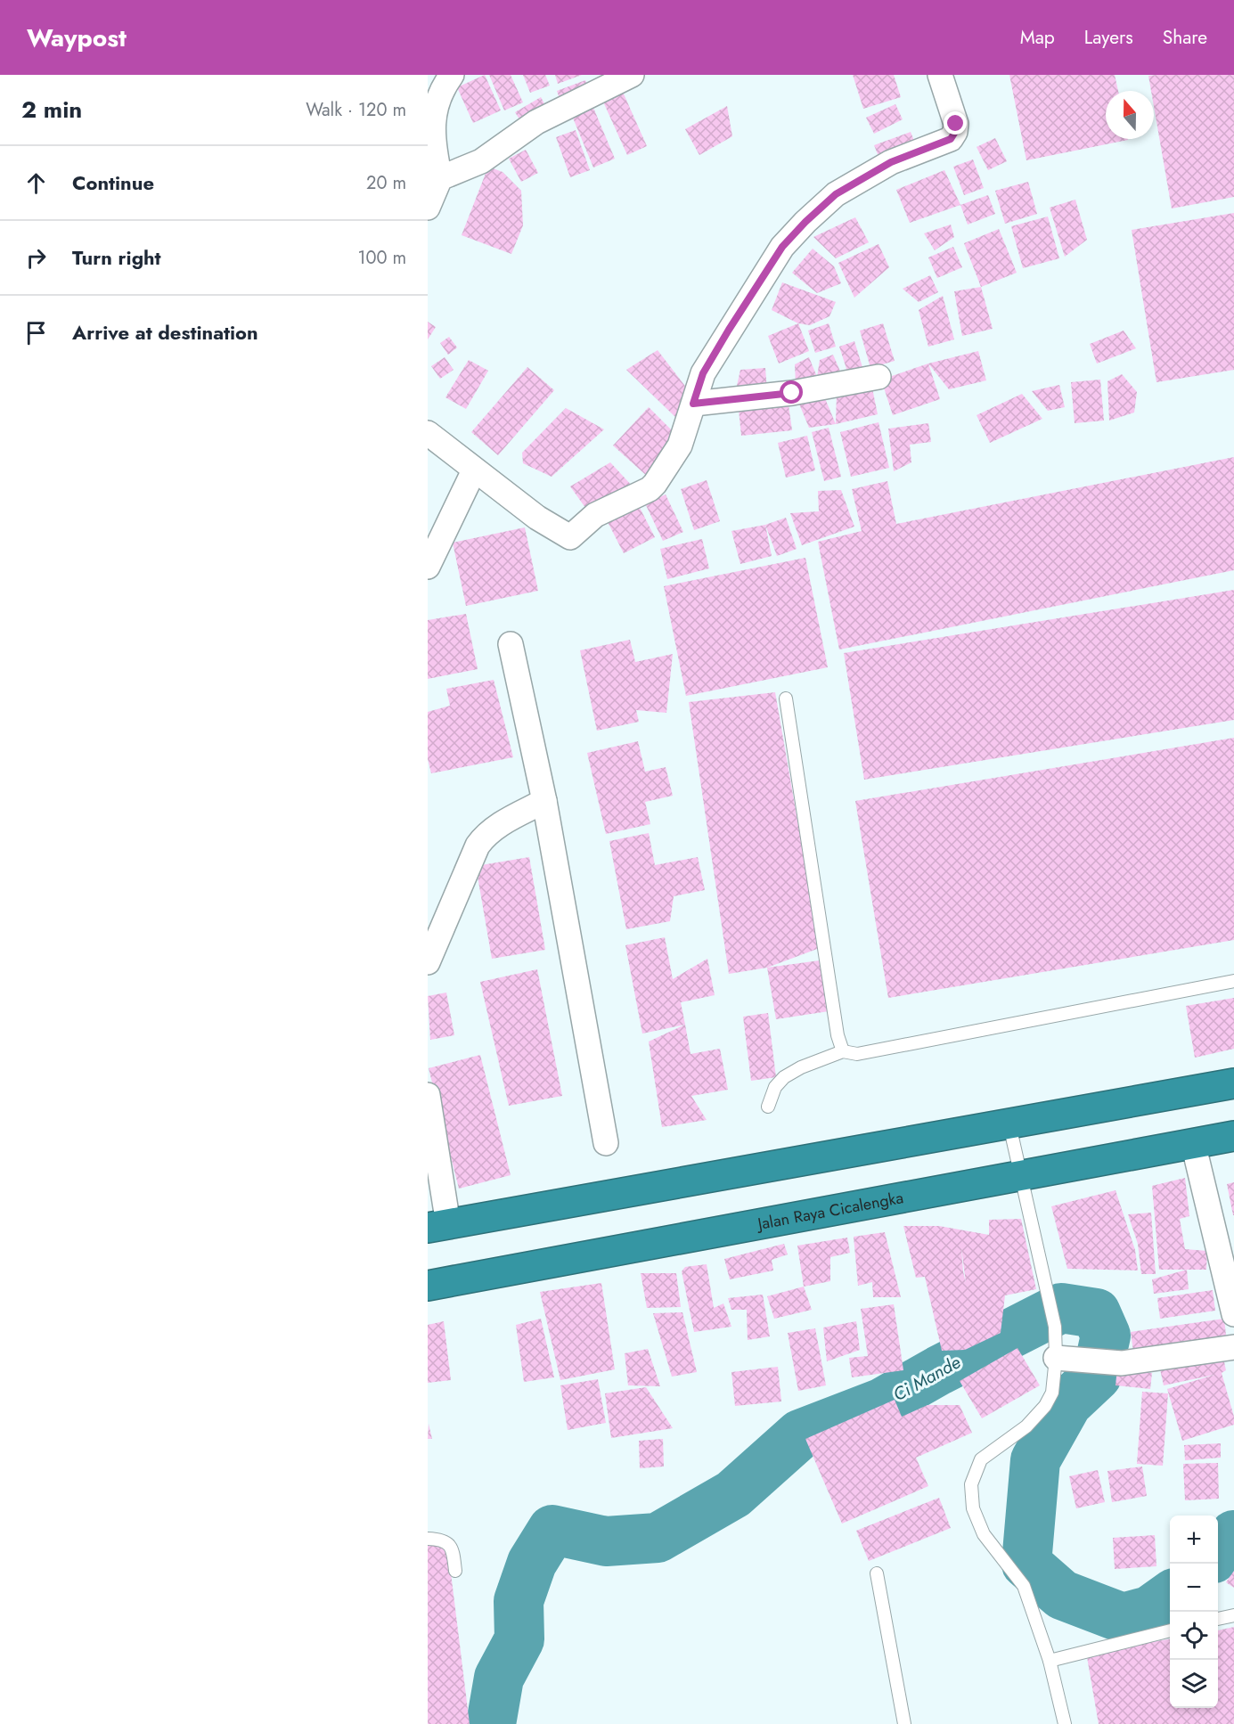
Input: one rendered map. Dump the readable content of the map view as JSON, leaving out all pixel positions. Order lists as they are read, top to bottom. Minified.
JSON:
{"streets":{"highway":["Jalan Raya Cicalengka"]},"water":["Ci Mande"],"north":"top","page":{"header":"Waypost","nav":["Map","Layers","Share"],"heading":["2 min","Walk · 120 m"],"list":[["Continue","20 m"],["Turn right","100 m"],"Arrive at destination"],"map_buttons":["+","−"]}}
